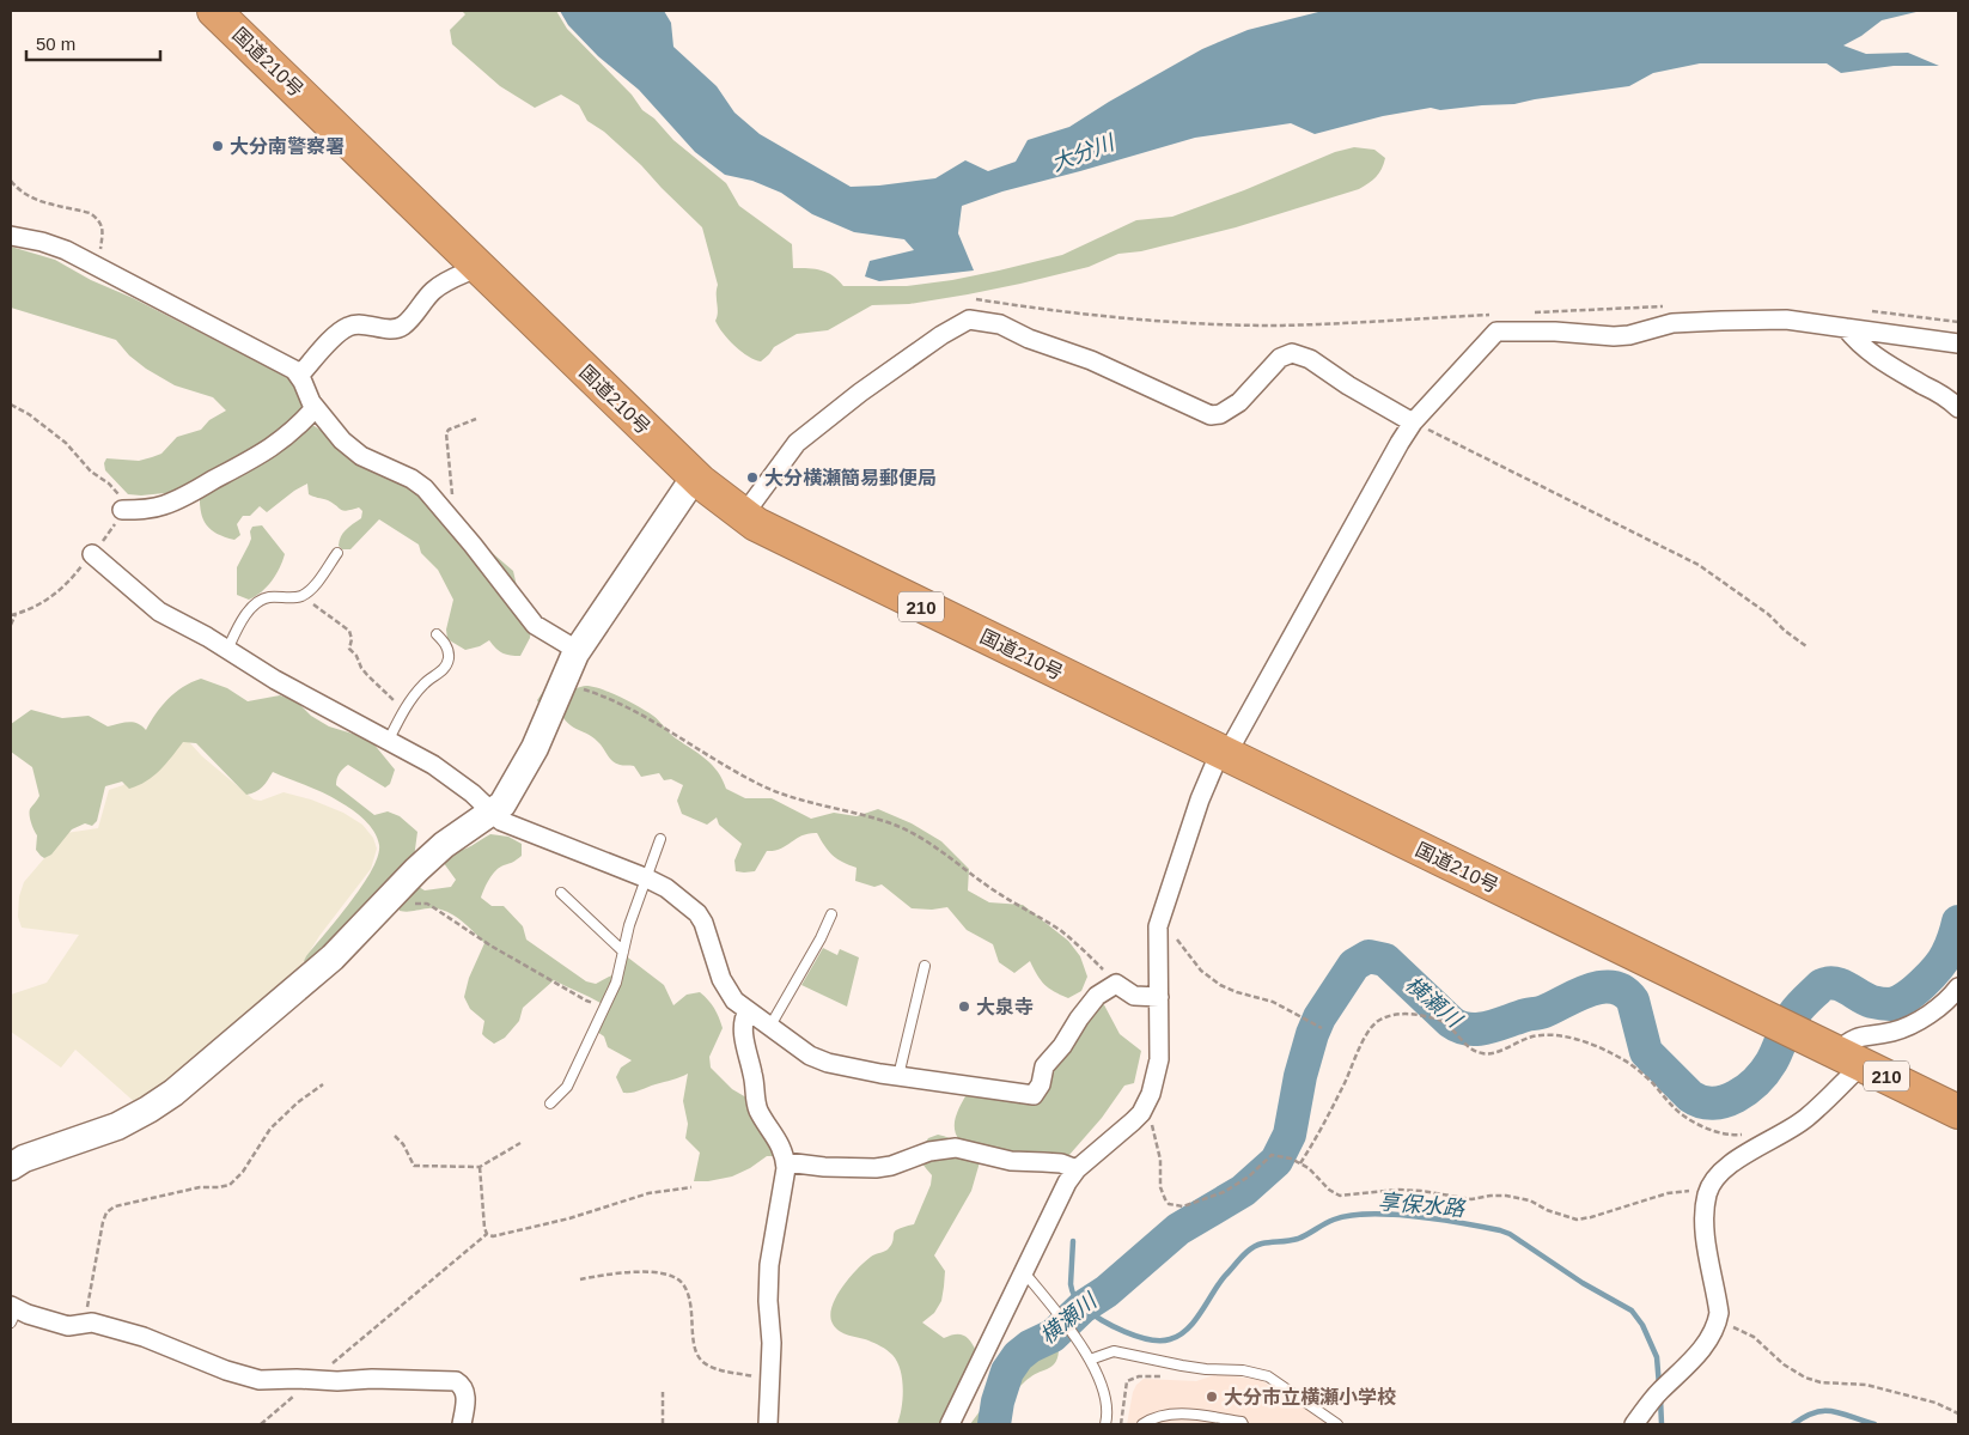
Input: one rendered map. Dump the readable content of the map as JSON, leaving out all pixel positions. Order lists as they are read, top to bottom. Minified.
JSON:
{"streets":{"highway":["国道210号","210"]},"water":["大分川","横瀬川","享保水路"],"places":["大分南警察署","大分横瀬簡易郵便局","大泉寺","大分市立横瀬小学校"],"scale_bar":"50 m"}
